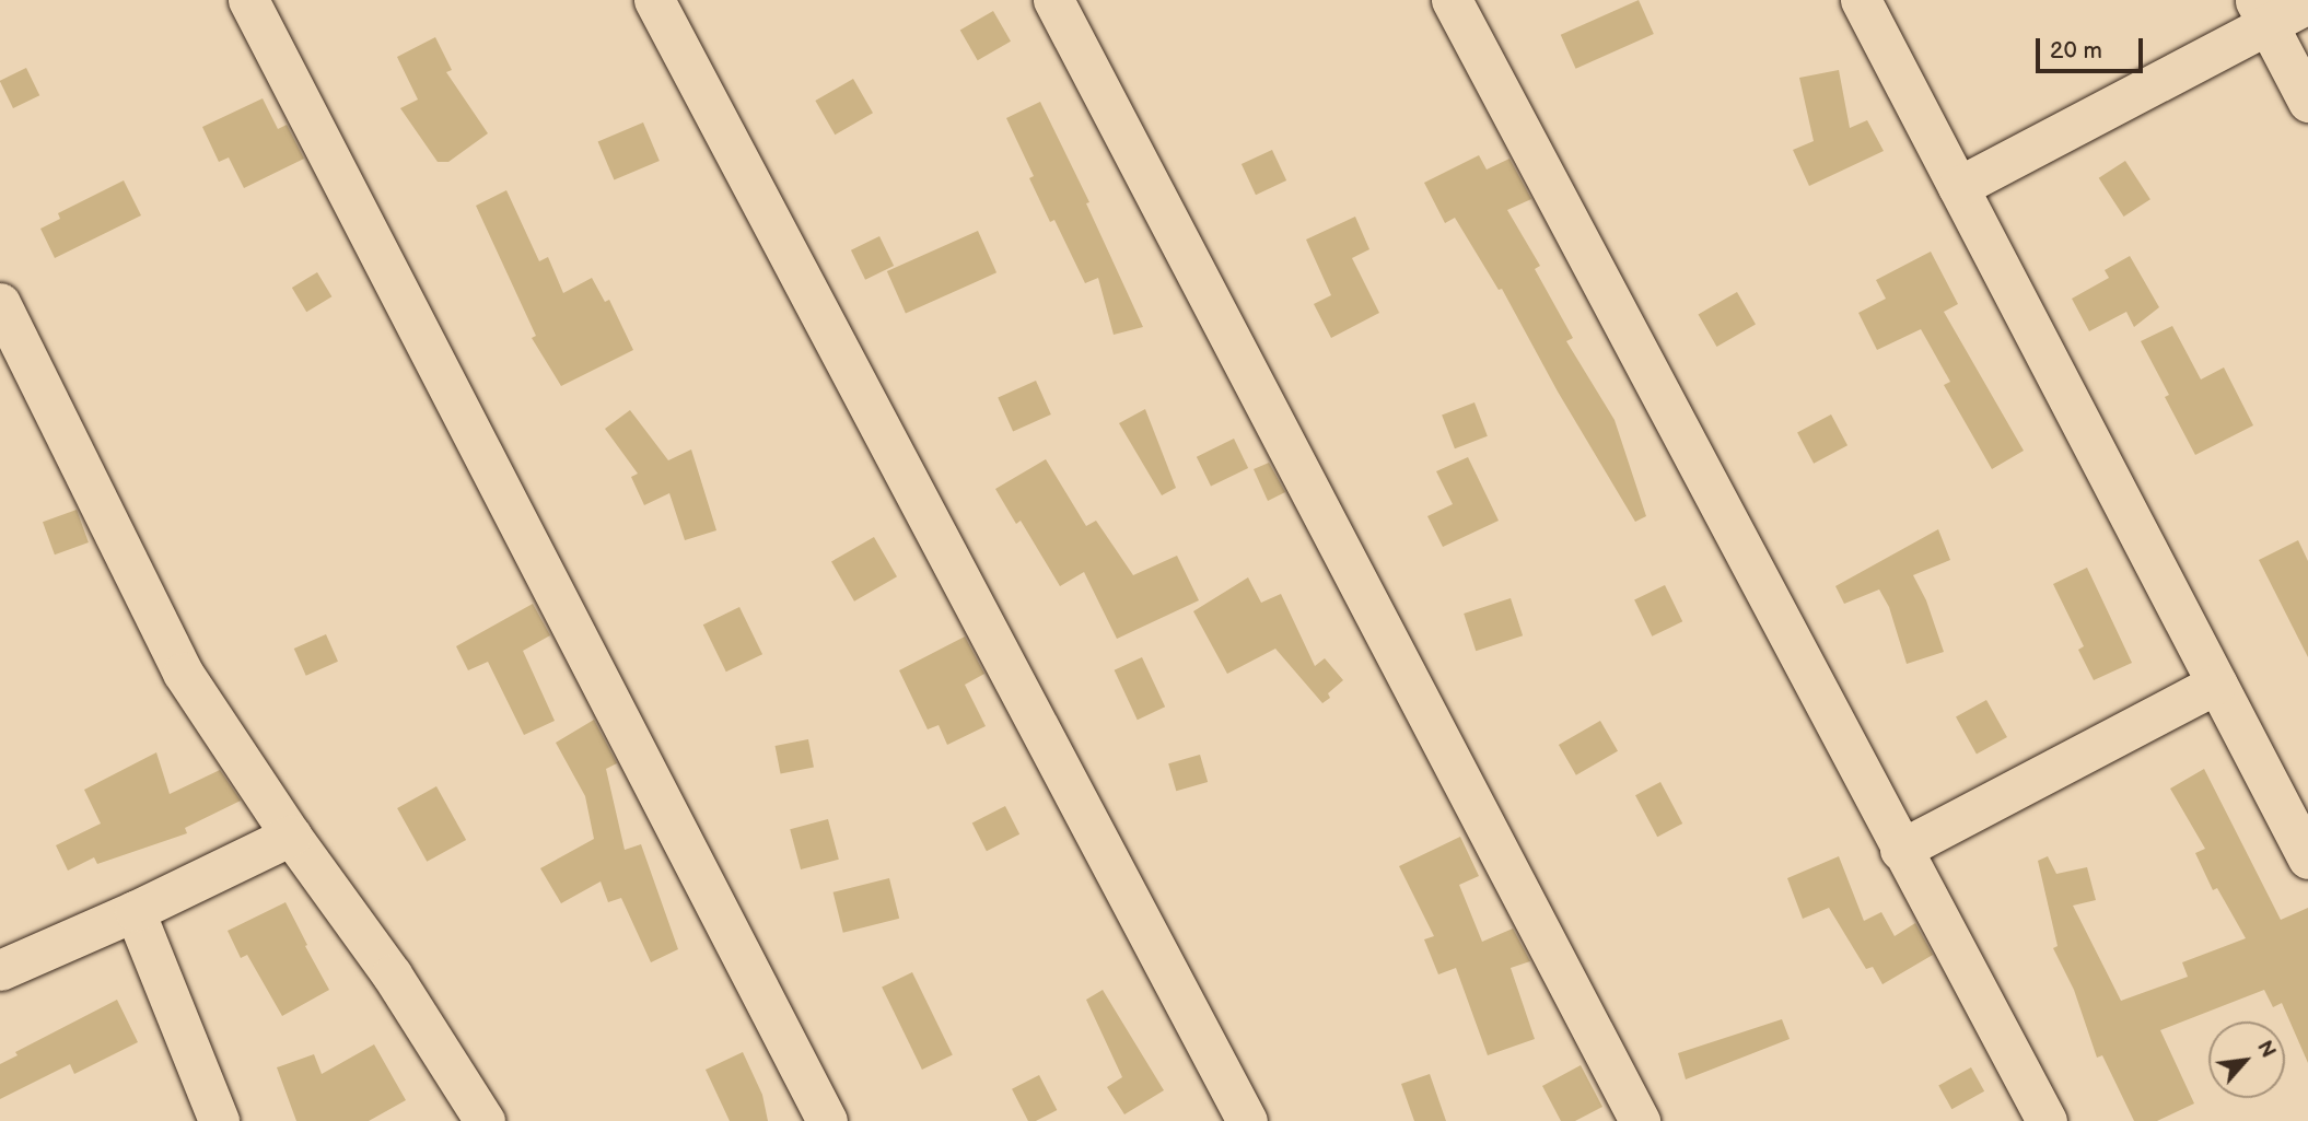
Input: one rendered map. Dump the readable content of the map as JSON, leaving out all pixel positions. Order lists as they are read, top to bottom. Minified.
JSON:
{"scale_bar":"20 m","north":"top right"}
